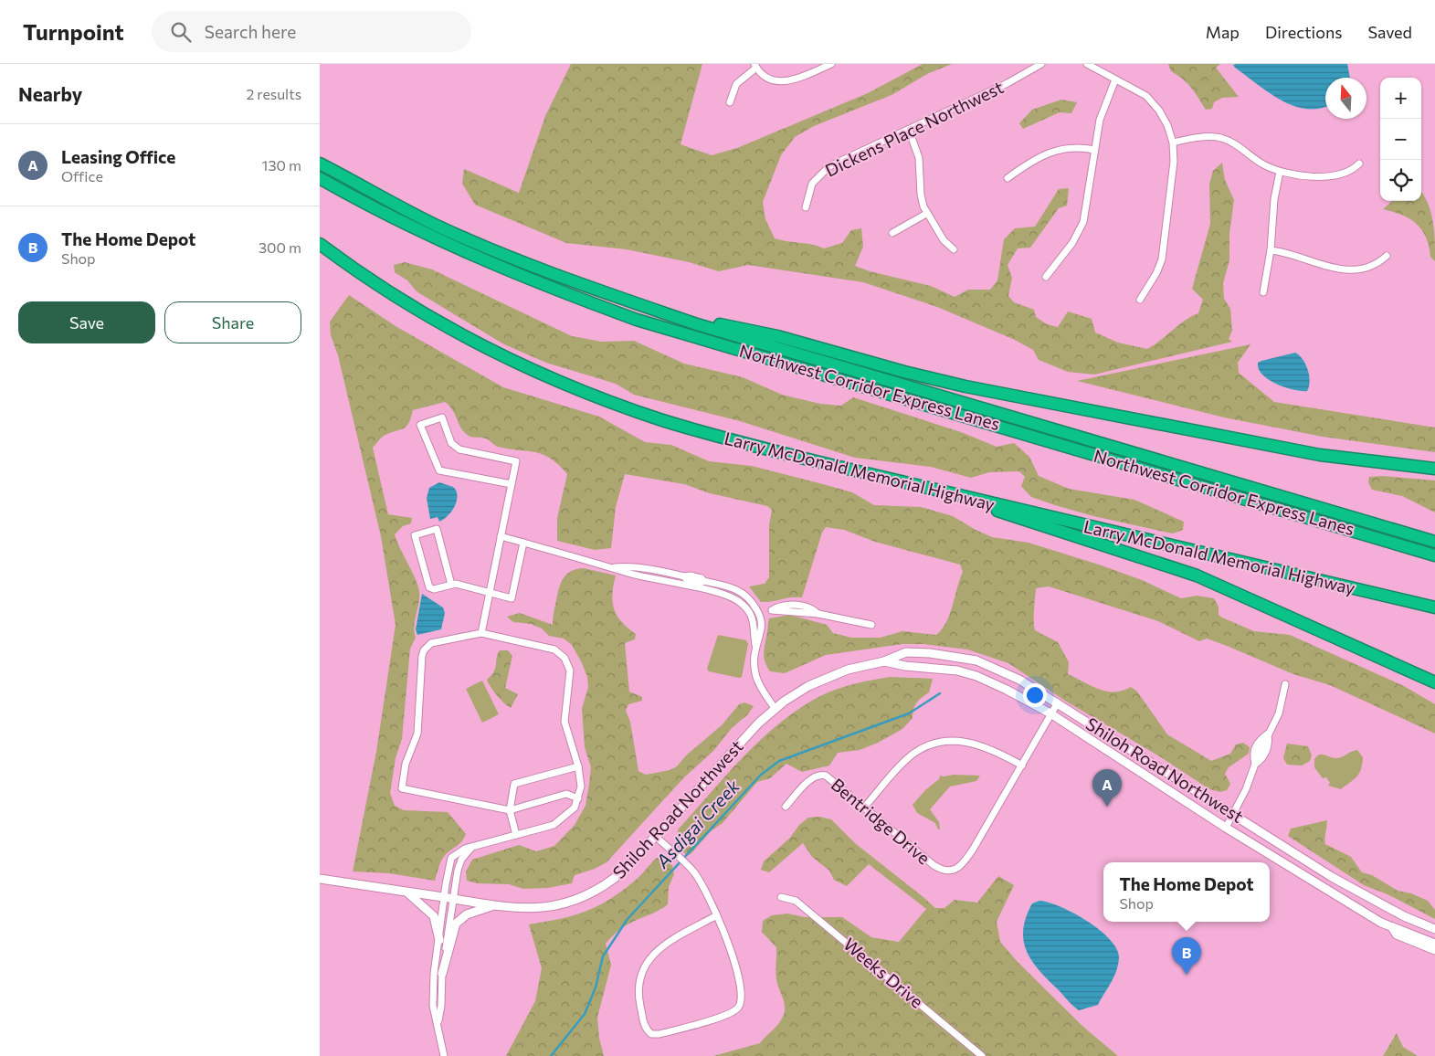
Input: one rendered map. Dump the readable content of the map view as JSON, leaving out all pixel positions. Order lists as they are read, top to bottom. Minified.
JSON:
{"streets":{"highway":["Northwest Corridor Express Lanes","Larry McDonald Memorial Highway"],"street":["Dickens Place Northwest","Shiloh Road Northwest","Bentridge Drive","Weeks Drive"]},"crossings":[["Shiloh Road Northwest","Bentridge Drive"]],"water":["Asdigai Creek"],"north":"top","page":{"header":"Turnpoint","search":"Search here","nav":["Map","Directions","Saved"],"heading":["Nearby","2 results"],"map_buttons":["+","−"],"list":[{"mark":"A","name":"Leasing Office","note":"Office","value":"130 m"},{"mark":"B","name":"The Home Depot","note":"Shop","value":"300 m"}],"buttons":["Save","Share"],"pins":["A","B"],"popup":["The Home Depot","Shop"]}}
